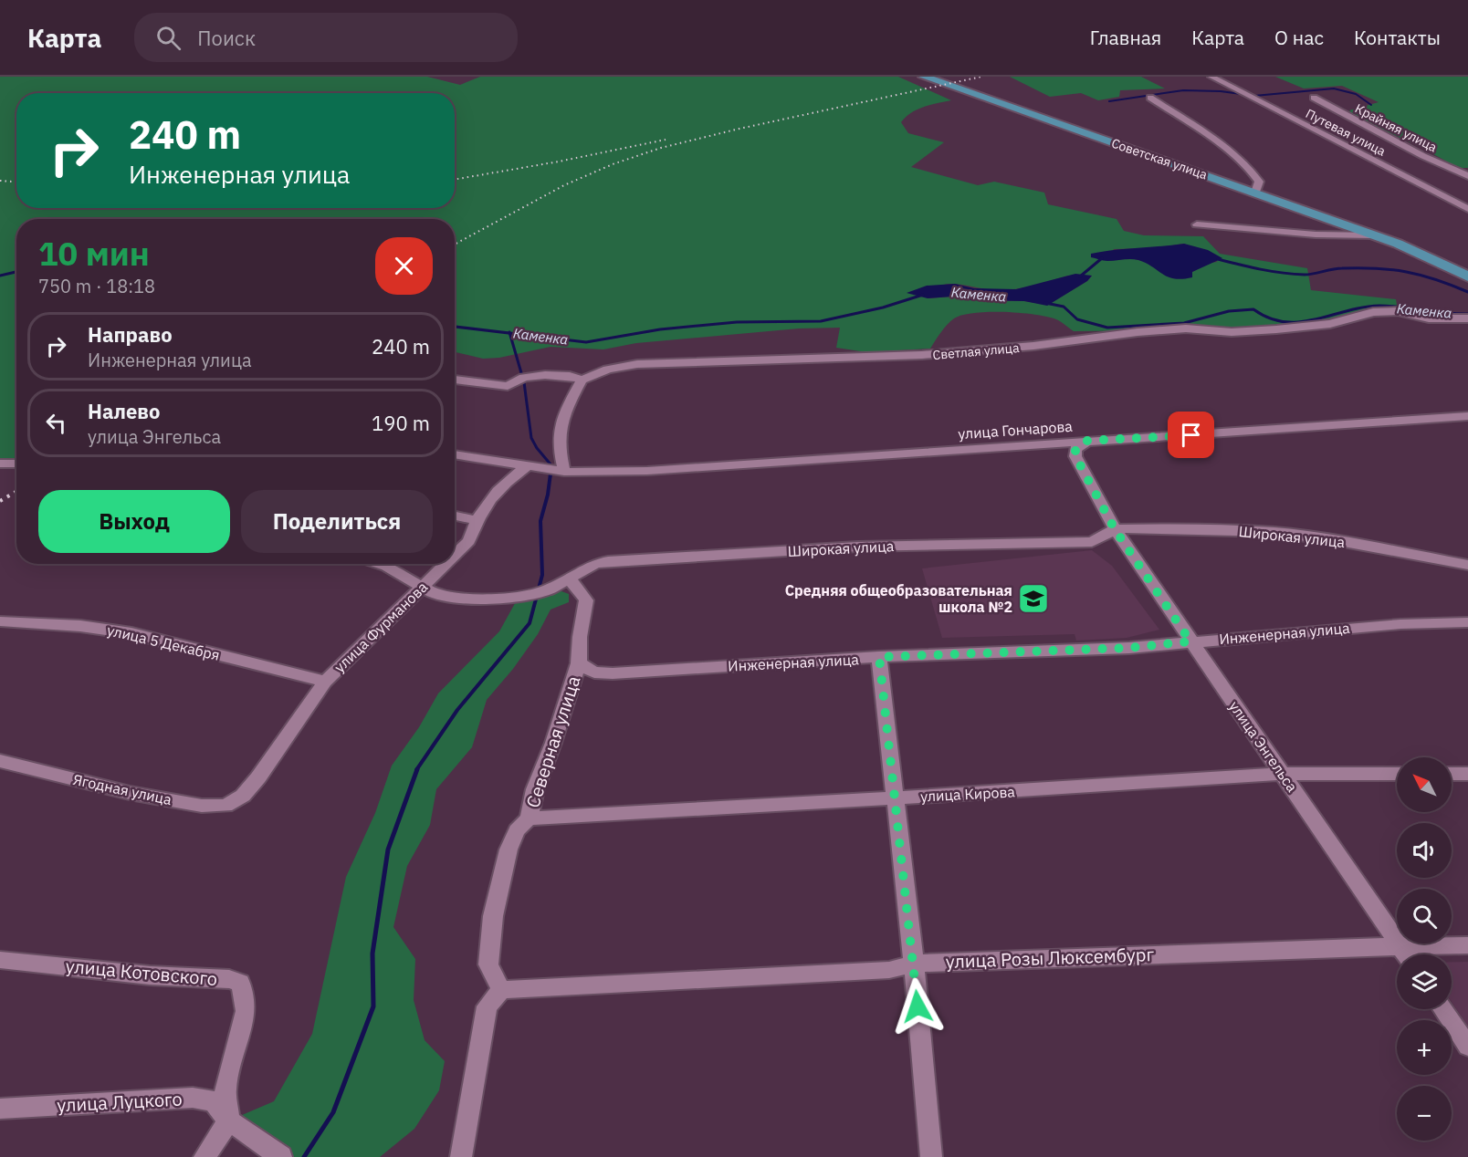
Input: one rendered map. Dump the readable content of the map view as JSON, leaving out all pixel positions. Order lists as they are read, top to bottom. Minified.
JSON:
{"streets":{"main road":["Советская улица"],"street":["Крайняя улица","Путевая улица","Светлая улица","улица Гончарова","Широкая улица","улица Фурманова","Инженерная улица","улица 5 Декабря","Северная улица","улица Энгельса","Ягодная улица","улица Кирова","улица Розы Люксембург","улица Котовского","улица Луцкого"]},"crossings":[["улица Гончарова","улица Фурманова"],["Широкая улица","улица Фурманова"],["Широкая улица","Северная улица"],["Широкая улица","улица Энгельса"],["улица Фурманова","улица 5 Декабря"],["улица Фурманова","Ягодная улица"],["Инженерная улица","Северная улица"],["Инженерная улица","улица Энгельса"],["Северная улица","улица Кирова"],["Северная улица","улица Розы Люксембург"],["улица Энгельса","улица Кирова"],["улица Энгельса","улица Розы Люксембург"],["улица Котовского","улица Луцкого"]],"water":["Каменка"],"places":{"school or university":["Средняя общеобразовательная школа №2"]},"north":"top left","page":{"header":"Карта","search":"Поиск","nav":["Главная","Карта","О нас","Контакты"],"turn":["240 m","Инженерная улица"],"heading":["10 мин","750 m · 18:18"],"list":[{"name":"Направо","note":"Инженерная улица","value":"240 m"},{"name":"Налево","note":"улица Энгельса","value":"190 m"}],"buttons":["Выход","Поделиться"],"map_buttons":["+","−"]}}
